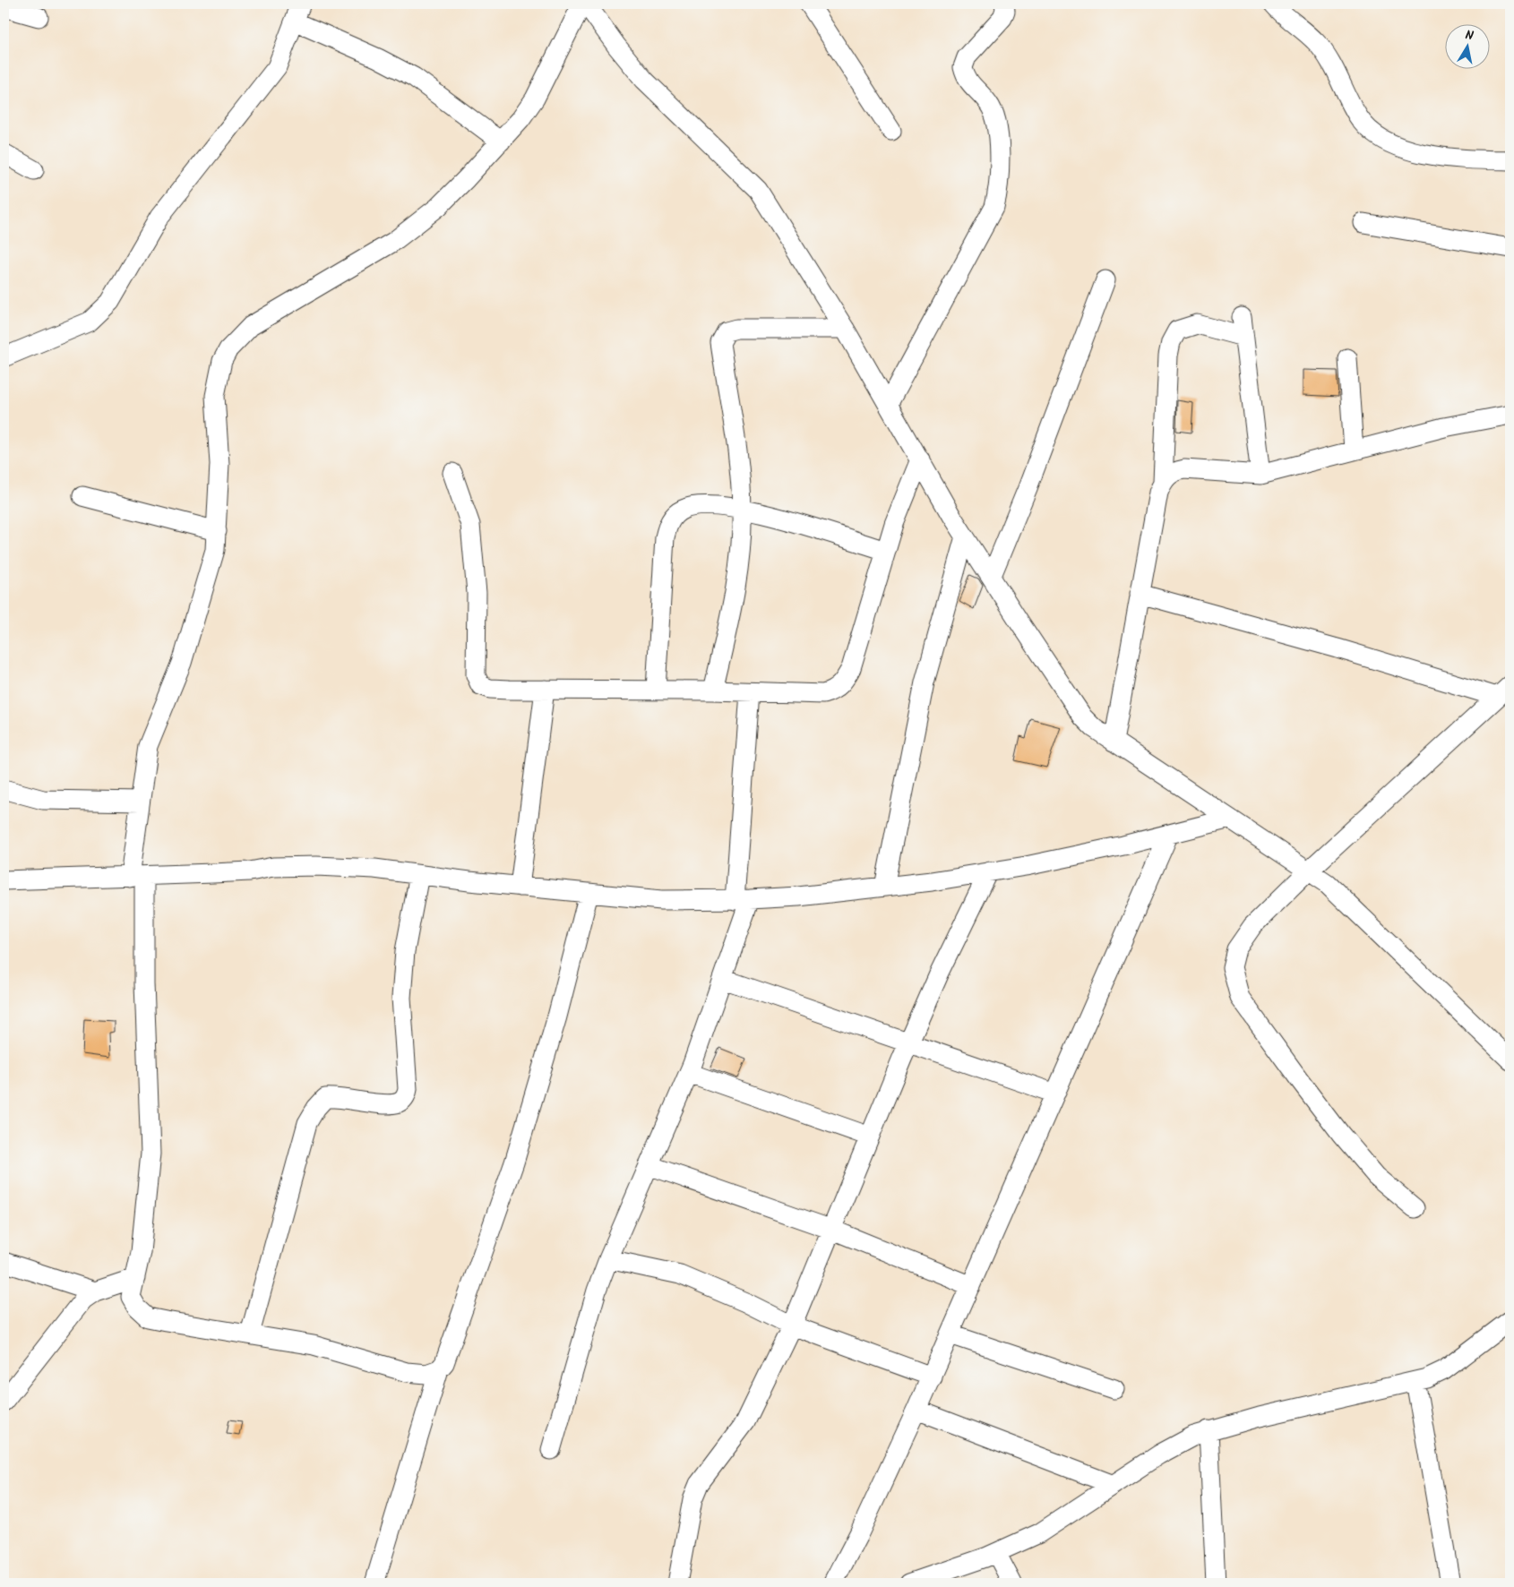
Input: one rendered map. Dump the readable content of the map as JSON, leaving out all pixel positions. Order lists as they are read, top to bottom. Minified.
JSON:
{"north":"top"}
